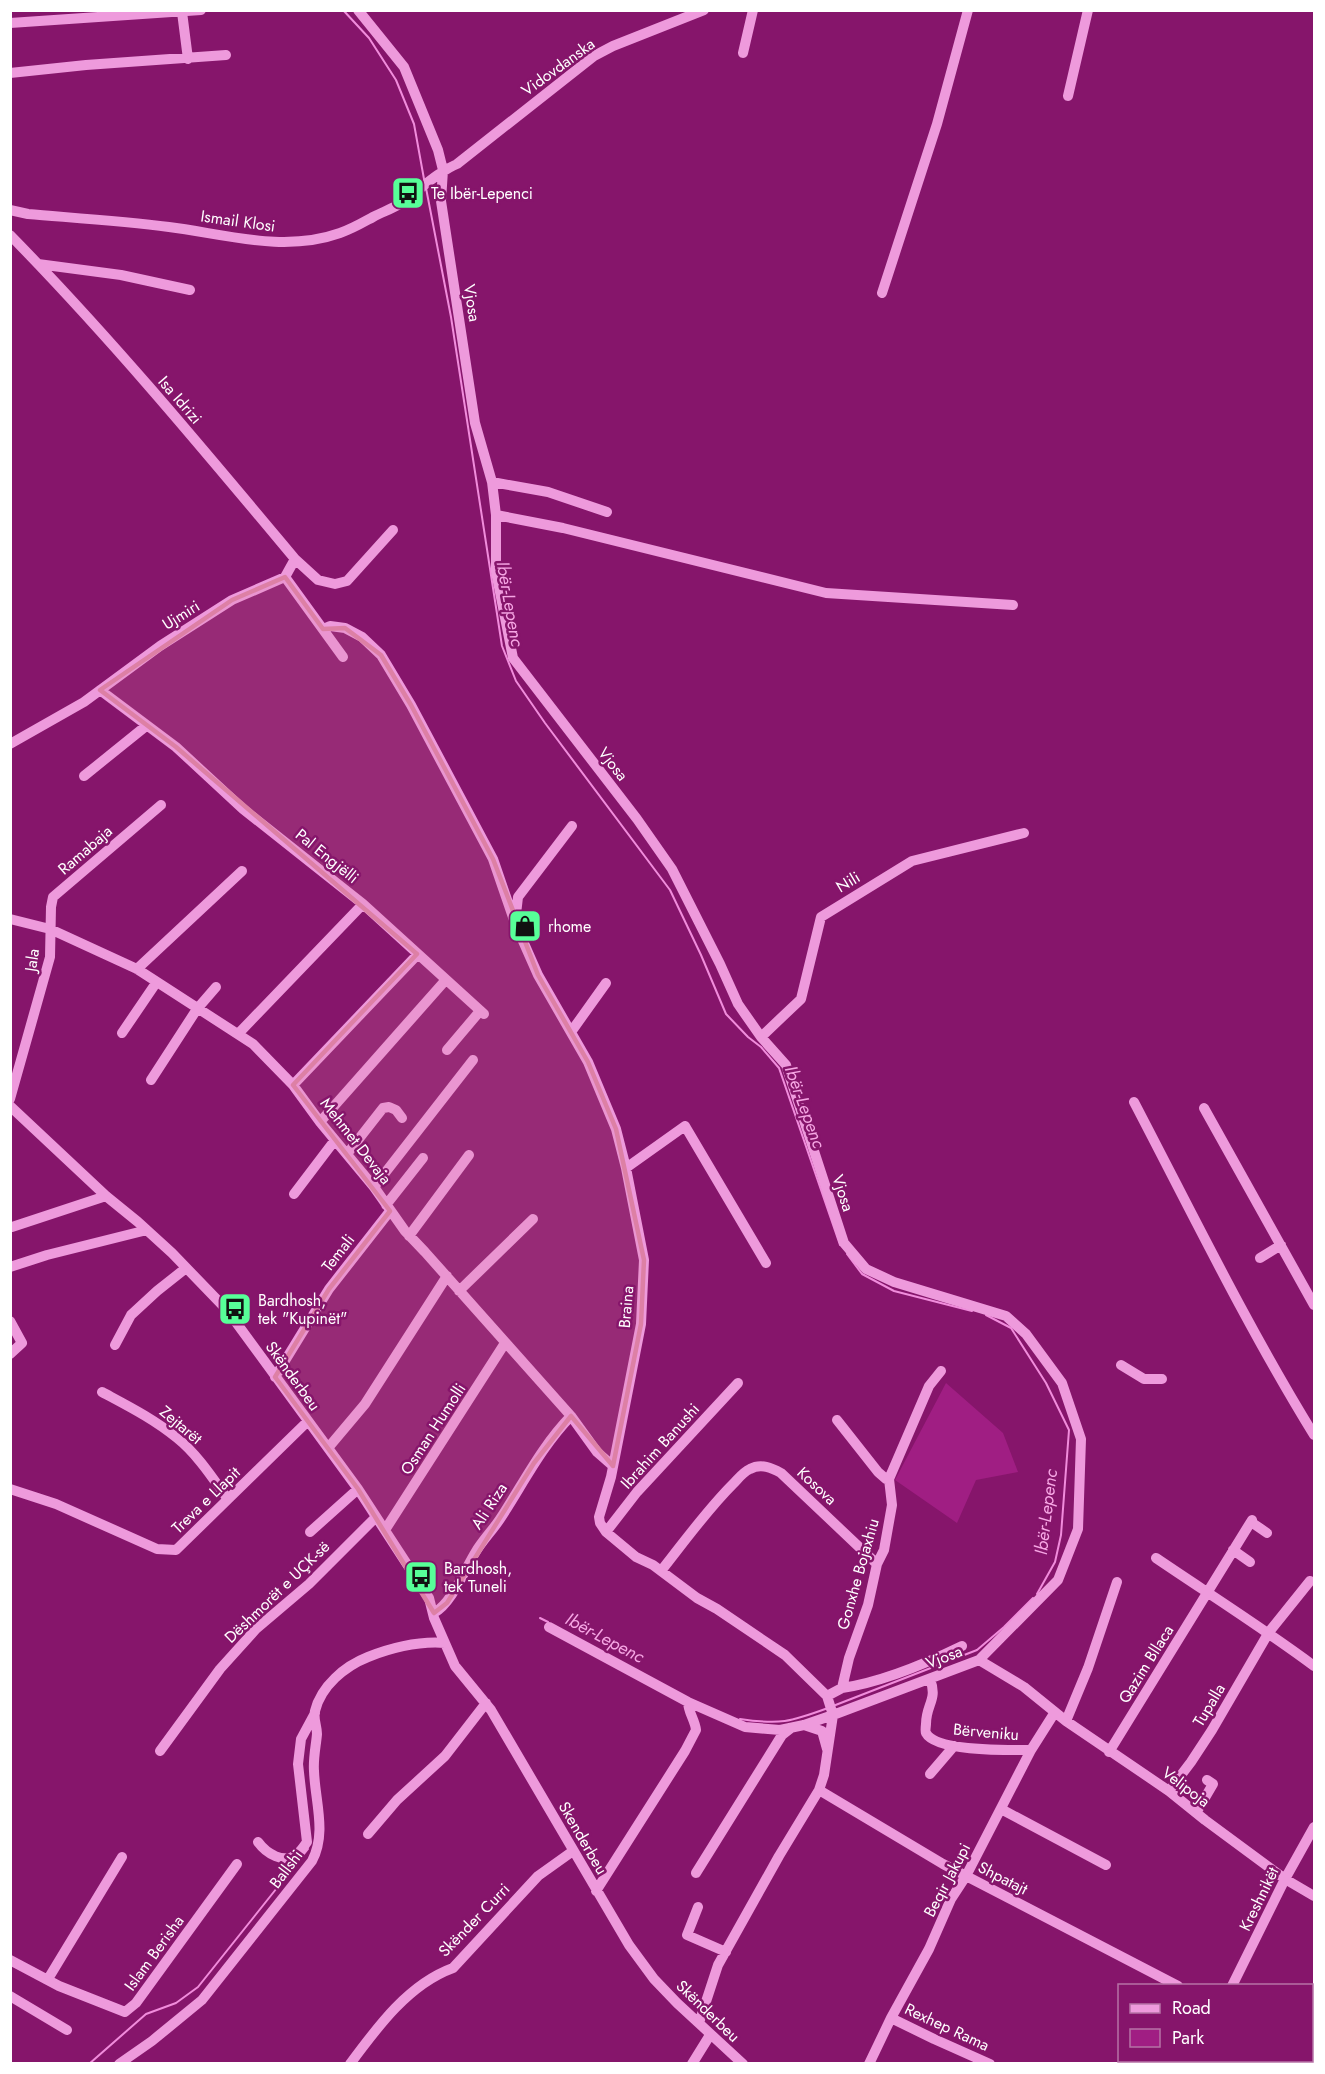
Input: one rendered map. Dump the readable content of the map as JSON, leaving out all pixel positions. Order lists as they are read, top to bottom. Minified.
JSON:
{"streets":{"street":["Vidovdanska","Ismail Klosi","Vjosa","Isa Idrizi","Ujmiri","Ramabaja","Pal Engjëlli","Nili","Jala","Mehmet Devaja","Temali","Braina","Skënderbeu","Zejtarët","Osman Humolli","Ibrahim Banushi","Kosova","Treva e Llapit","Ali Riza","Gonxhe Bojaxhiu","Dëshmorët e UÇK-së","Qazim Bllaca","Tupalla","Bërveniku","Velipoja","Skenderbeu","Ballshi","Shpatajt","Beqir Jakupi","Kreshnikët","Skënder Curri","Islam Berisha","Rexhep Rama"]},"crossings":[["Vidovdanska","Ismail Klosi"],["Vidovdanska","Vjosa"],["Ismail Klosi","Vjosa"],["Vjosa","Nili"],["Vjosa","Bërveniku"],["Vjosa","Velipoja"],["Ujmiri","Pal Engjëlli"],["Ramabaja","Jala"],["Ramabaja","Mehmet Devaja"],["Jala","Mehmet Devaja"],["Mehmet Devaja","Temali"],["Mehmet Devaja","Braina"],["Mehmet Devaja","Osman Humolli"],["Mehmet Devaja","Ali Riza"],["Temali","Skënderbeu"],["Braina","Ibrahim Banushi"],["Skënderbeu","Osman Humolli"],["Skënderbeu","Treva e Llapit"],["Skënderbeu","Ali Riza"],["Skënderbeu","Dëshmorët e UÇK-së"],["Skënderbeu","Skenderbeu"],["Skënderbeu","Ballshi"],["Zejtarët","Treva e Llapit"],["Kosova","Gonxhe Bojaxhiu"],["Qazim Bllaca","Velipoja"],["Tupalla","Velipoja"],["Bërveniku","Beqir Jakupi"],["Velipoja","Beqir Jakupi"],["Velipoja","Kreshnikët"],["Skenderbeu","Skënder Curri"],["Shpatajt","Beqir Jakupi"],["Beqir Jakupi","Rexhep Rama"]],"water":["Ibër-Lepenc"],"places":{"bus stop":["Te Ibër-Lepenci","Bardhosh, tek \"Kupinët\"","Bardhosh, tek Tuneli"],"shop":["rhome"]},"legend":["Road","Park"]}
